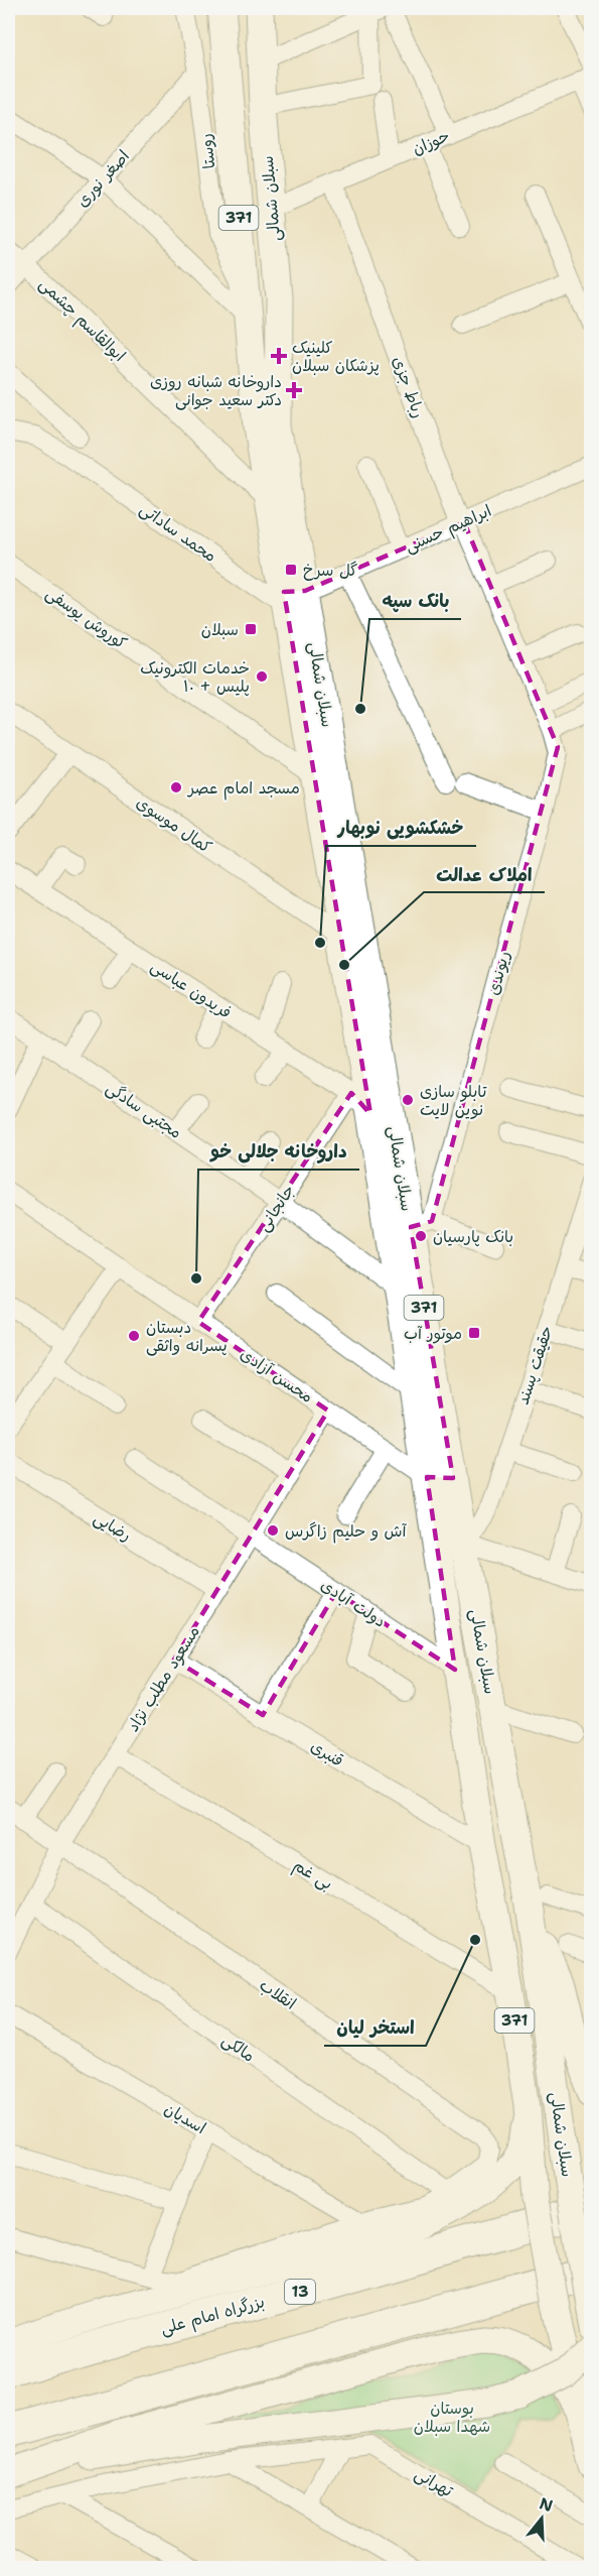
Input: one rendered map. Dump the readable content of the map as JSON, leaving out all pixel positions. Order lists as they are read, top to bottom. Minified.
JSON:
{"streets":{"highway":["13","بزرگراه امام علی"],"main road":["سبلان شمالی","371"],"street":["حوزان","روستا","اصغر نوری","ابوالقاسم چشمی","رباط جزی","ابراهیم حسنی","محمد ساداتی","کوروش یوسفی","کمال موسوی","ریوندی","فریدون عباسی","مجتبی سادگی","جانجانی","حقیقت پسند","محسن آزادی","رضایی","دولت آبادی","مسعود مطلب نژاد","قنبری","بی غم","انقلاب","مالکی","اسدیان","تهرانی"]},"crossings":[["حوزان","سبلان شمالی"],["حوزان","رباط جزی"],["روستا","اصغر نوری"],["روستا","371"],["اصغر نوری","ابوالقاسم چشمی"],["سبلان شمالی","371"],["سبلان شمالی","ابوالقاسم چشمی"],["سبلان شمالی","ابراهیم حسنی"],["سبلان شمالی","محمد ساداتی"],["سبلان شمالی","کوروش یوسفی"],["سبلان شمالی","کمال موسوی"],["سبلان شمالی","ریوندی"],["سبلان شمالی","فریدون عباسی"],["سبلان شمالی","مجتبی سادگی"],["سبلان شمالی","حقیقت پسند"],["سبلان شمالی","محسن آزادی"],["سبلان شمالی","دولت آبادی"],["سبلان شمالی","قنبری"],["سبلان شمالی","بی غم"],["سبلان شمالی","بزرگراه امام علی"],["رباط جزی","ابراهیم حسنی"],["رباط جزی","ریوندی"],["ابراهیم حسنی","محمد ساداتی"],["ابراهیم حسنی","ریوندی"],["فریدون عباسی","جانجانی"],["مجتبی سادگی","جانجانی"],["جانجانی","محسن آزادی"],["محسن آزادی","مسعود مطلب نژاد"],["رضایی","مسعود مطلب نژاد"],["دولت آبادی","مسعود مطلب نژاد"],["مسعود مطلب نژاد","قنبری"],["مسعود مطلب نژاد","بی غم"],["مسعود مطلب نژاد","انقلاب"],["مسعود مطلب نژاد","مالکی"],["انقلاب","مالکی"]],"parks":["بوستان شهدا سبلان"],"places":{"health":["کلینیک پزشکان سبلان","داروخانه شبانه روزی دکتر سعید جوانی"],"transit":["گل سرخ","سبلان","موتور آب"],"other":["خدمات الکترونیک پلیس + ۱۰","بانک سپه","مسجد امام عصر","خشکشویی نوبهار","املاک عدالت","تابلو سازی نوین لایت","بانک پارسیان","داروخانه جلالی خو","دبستان پسرانه واثقی","آش و حلیم زاگرس","استخر لیان"]},"north":"top"}
